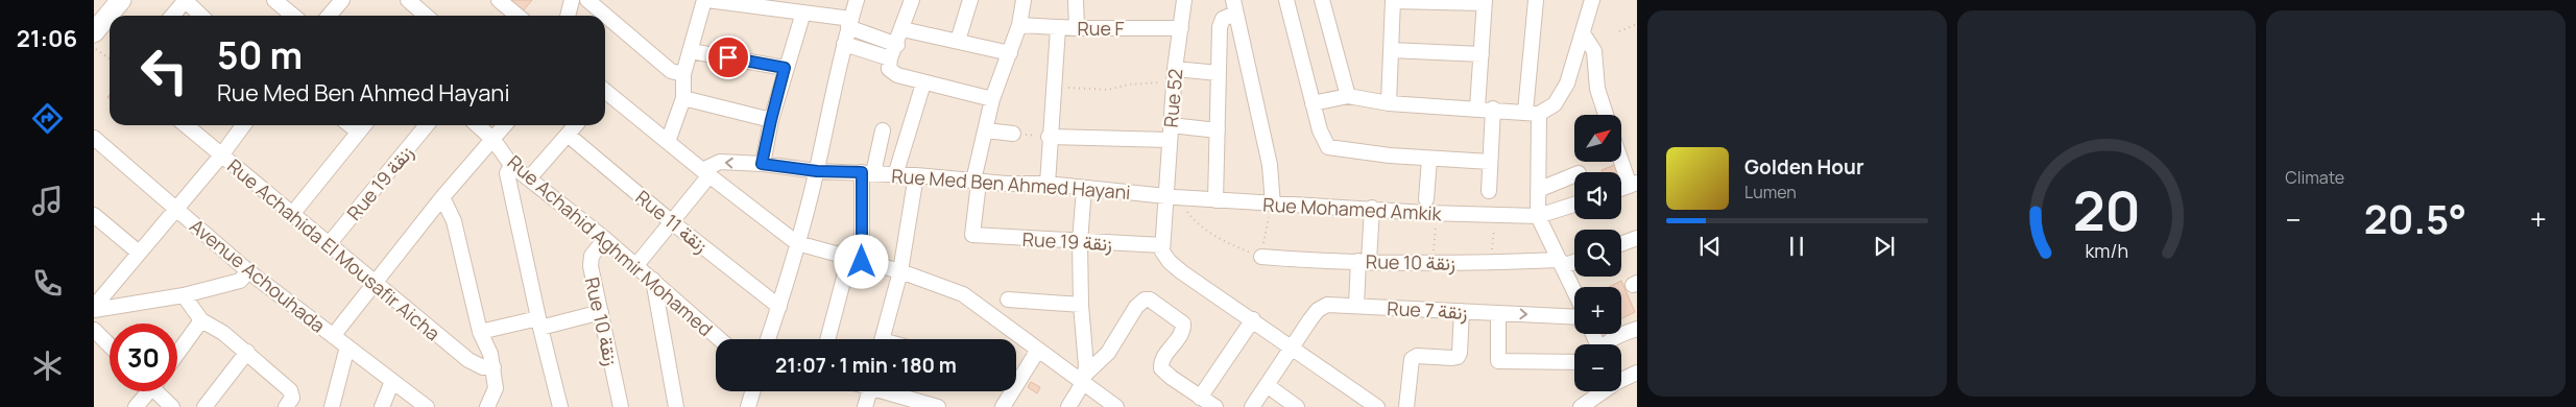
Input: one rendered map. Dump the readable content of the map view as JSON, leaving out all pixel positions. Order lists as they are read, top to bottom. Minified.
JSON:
{"streets":{"street":["Rue F","Rue 52","Rue 19 زنقة","Rue Med Ben Ahmed Hayani","Rue Mohamed Amkik","Rue 11 زنقة","Rue Achahid Aghmir Mohamed","Rue Achahida El Mousafir Aicha","Rue 10 زنقة","Avenue Achouhada","Rue 7 زنقة"]},"crossings":[["Rue F","Rue 52"],["Rue 52","Rue 19 زنقة"],["Rue 52","Rue Med Ben Ahmed Hayani"],["Rue 52","Rue Mohamed Amkik"],["Rue 19 زنقة","Rue Med Ben Ahmed Hayani"],["Rue 19 زنقة","Rue Achahida El Mousafir Aicha"],["Rue Med Ben Ahmed Hayani","Rue Mohamed Amkik"],["Rue Achahid Aghmir Mohamed","Rue 10 زنقة"]],"north":"top right","page":{"tabs":"21:06","tile":"Climate","turn":["50 m","Rue Med Ben Ahmed Hayani"],"map_buttons":["+","−"],"song":["Golden Hour","Lumen"],"heat":["−","20.5°","+"],"limit":"30","trip":"21:07 · 1 min · 180 m","gauge":["20","km/h"]}}
